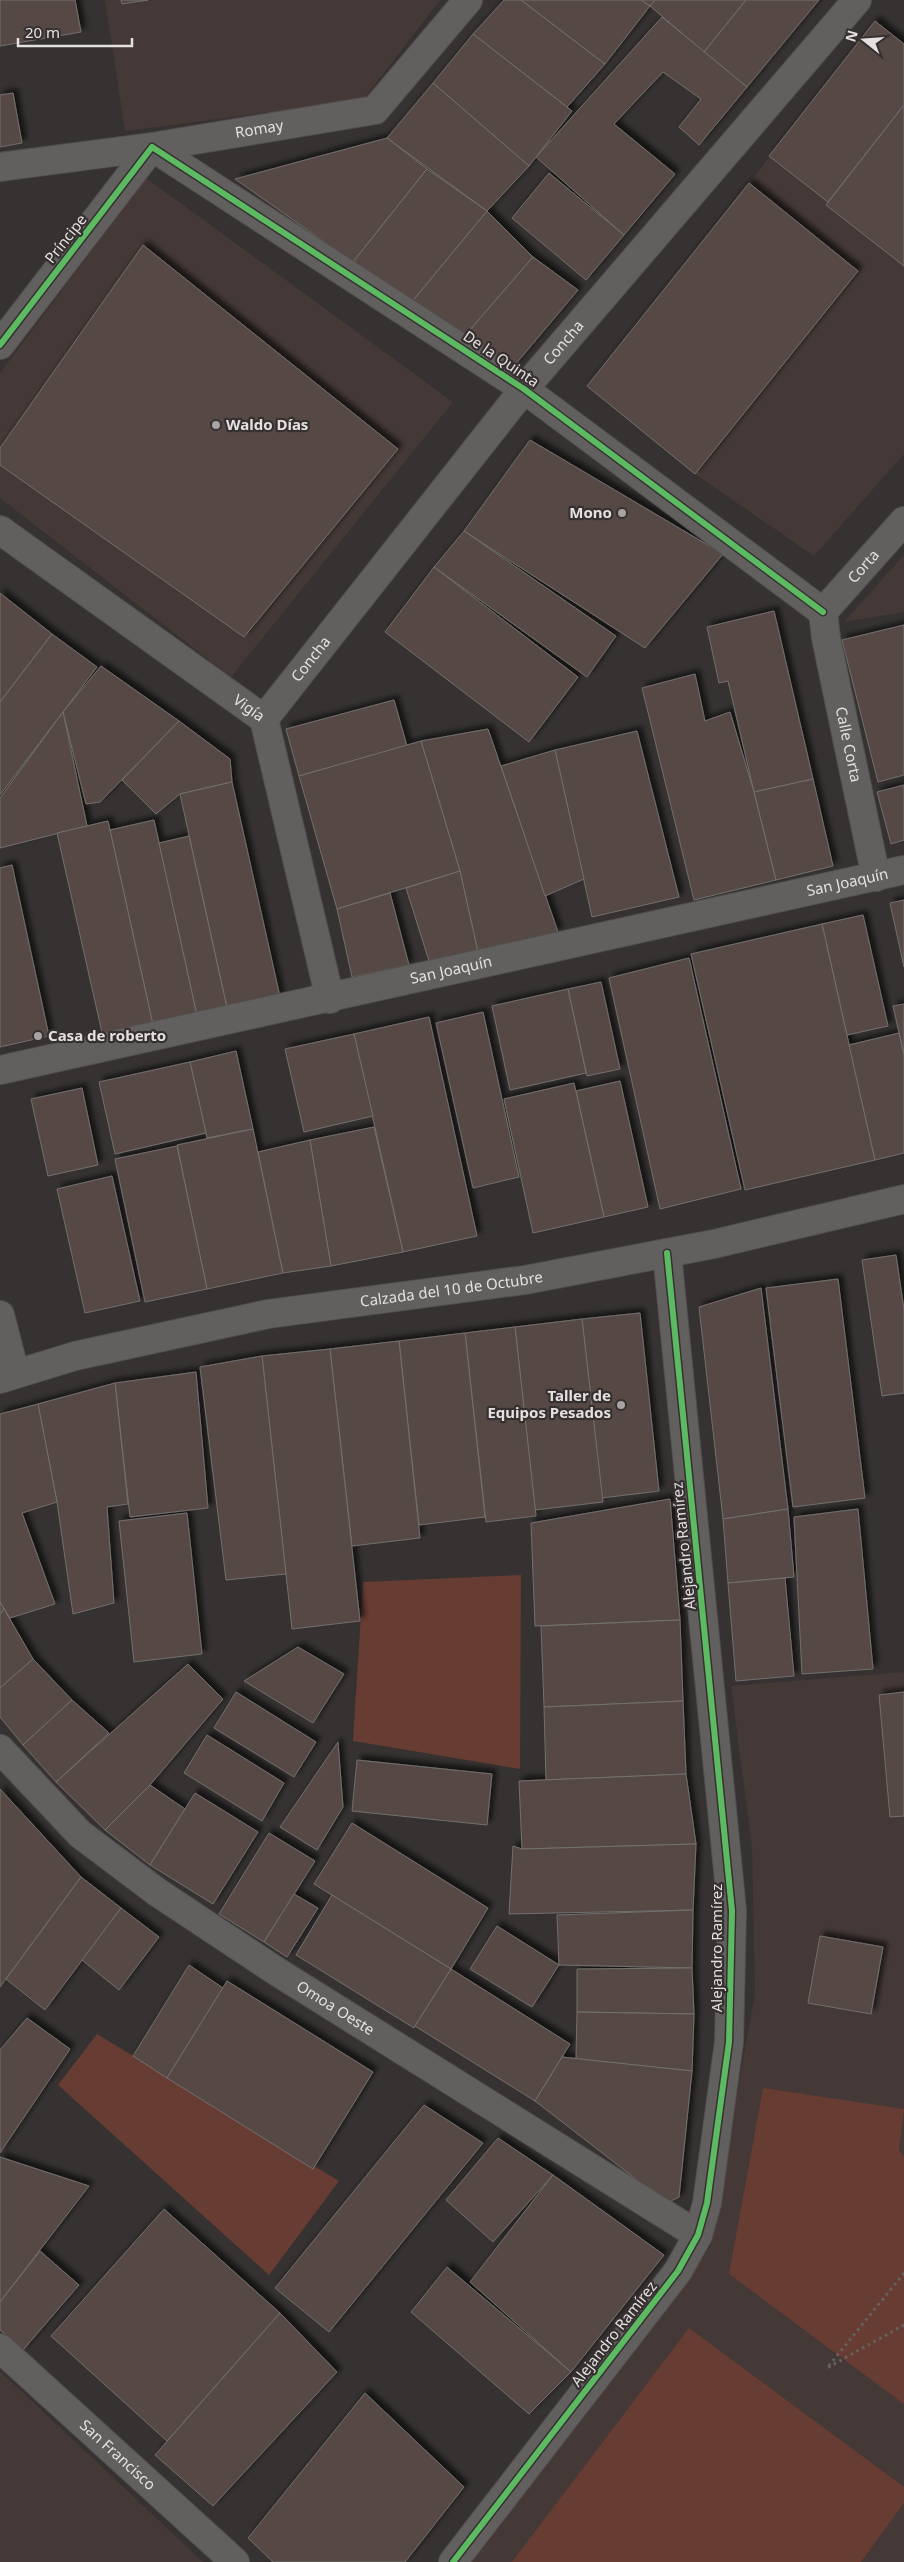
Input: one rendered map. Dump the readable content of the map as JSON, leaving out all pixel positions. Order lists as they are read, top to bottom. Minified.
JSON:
{"streets":{"street":["Romay","Príncipe","Concha","De la Quinta","Corta","Vigía","Calle Corta","San Joaquín","Calzada del 10 de Octubre","Alejandro Ramírez","Omoa Oeste","San Francisco"]},"crossings":[["Romay","Príncipe"],["Romay","De la Quinta"],["Príncipe","De la Quinta"],["Concha","De la Quinta"],["Concha","Vigía"],["De la Quinta","Corta"],["De la Quinta","Calle Corta"],["Corta","Calle Corta"],["Vigía","San Joaquín"],["Calle Corta","San Joaquín"],["Calzada del 10 de Octubre","Alejandro Ramírez"],["Alejandro Ramírez","Omoa Oeste"]],"places":["Waldo Días","Mono","Casa de roberto","Taller de Equipos Pesados"],"scale_bar":"20 m","north":"left"}
